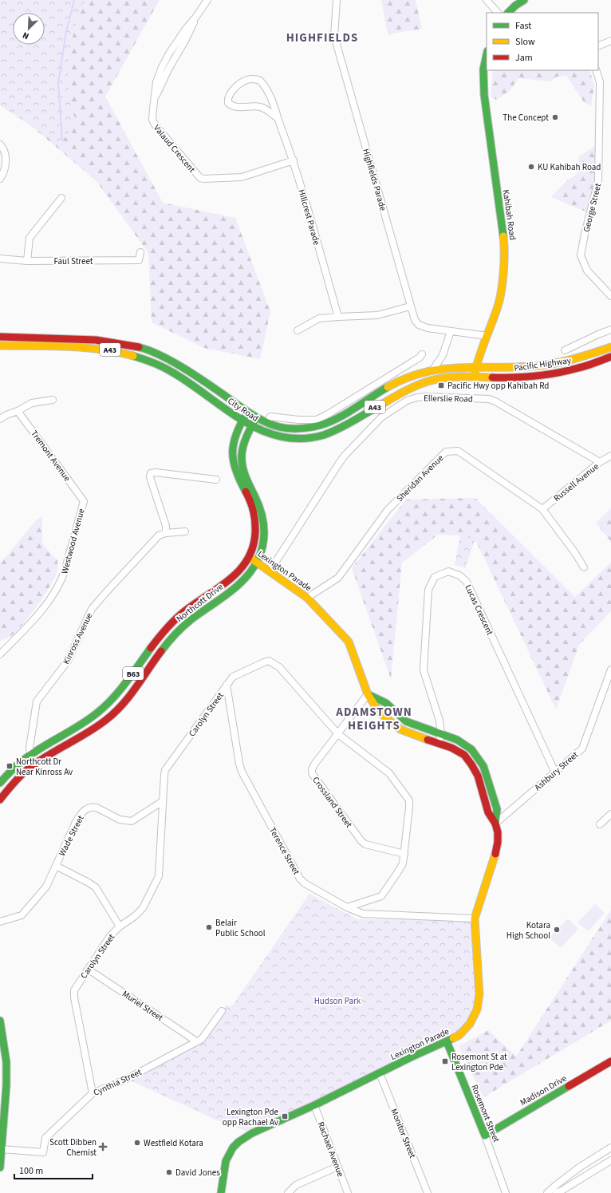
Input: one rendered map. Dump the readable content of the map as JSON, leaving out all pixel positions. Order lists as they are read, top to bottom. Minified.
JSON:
{"streets":{"main road":["Kahibah Road","A43","Pacific Highway","City Road","Lexington Parade","Northcott Drive","B63","Madison Drive","Rosemont Street"],"street":["Valaud Crescent","Highfields Parade","George Street","Hillcrest Parade","Faul Street","Ellerslie Road","Tremont Avenue","Sheridan Avenue","Russell Avenue","Westwood Avenue","Lucas Crescent","Kinross Avenue","Carolyn Street","Ashbury Street","Crossland Street","Wade Street","Terence Street","Muriel Street","Cynthia Street","Monitor Street","Rachael Avenue"]},"crossings":[["Valaud Crescent","Hillcrest Parade"],["Highfields Parade","Kahibah Road"],["Kahibah Road","Pacific Highway"],["Kahibah Road","City Road"],["Pacific Highway","City Road"],["Ellerslie Road","Russell Avenue"],["Ellerslie Road","Lexington Parade"],["City Road","Northcott Drive"],["Tremont Avenue","Westwood Avenue"],["Sheridan Avenue","Russell Avenue"],["Sheridan Avenue","Lexington Parade"],["Lexington Parade","Northcott Drive"],["Lexington Parade","Lucas Crescent"],["Lexington Parade","Ashbury Street"],["Lexington Parade","Crossland Street"],["Lexington Parade","Terence Street"],["Lexington Parade","Rosemont Street"],["Lexington Parade","Monitor Street"],["Lexington Parade","Rachael Avenue"],["Northcott Drive","Kinross Avenue"],["Lucas Crescent","Ashbury Street"],["Carolyn Street","Crossland Street"],["Carolyn Street","Wade Street"],["Carolyn Street","Terence Street"],["Carolyn Street","Muriel Street"],["Carolyn Street","Cynthia Street"],["Muriel Street","Cynthia Street"],["Madison Drive","Rosemont Street"]],"districts":["HIGHFIELDS","ADAMSTOWN HEIGHTS"],"parks":["Hudson Park"],"places":{"other":["The Concept","KU Kahibah Road","Belair Public School","Kotara High School","Westfield Kotara","David Jones"],"transit":["Pacific Hwy opp Kahibah Rd","Northcott Dr Near Kinross Av","Rosemont St at Lexington Pde","Lexington Pde opp Rachael Av"],"health":["Scott Dibben Chemist"]},"legend":["Fast","Slow","Jam"],"scale_bar":"100 m","north":"bottom left"}
